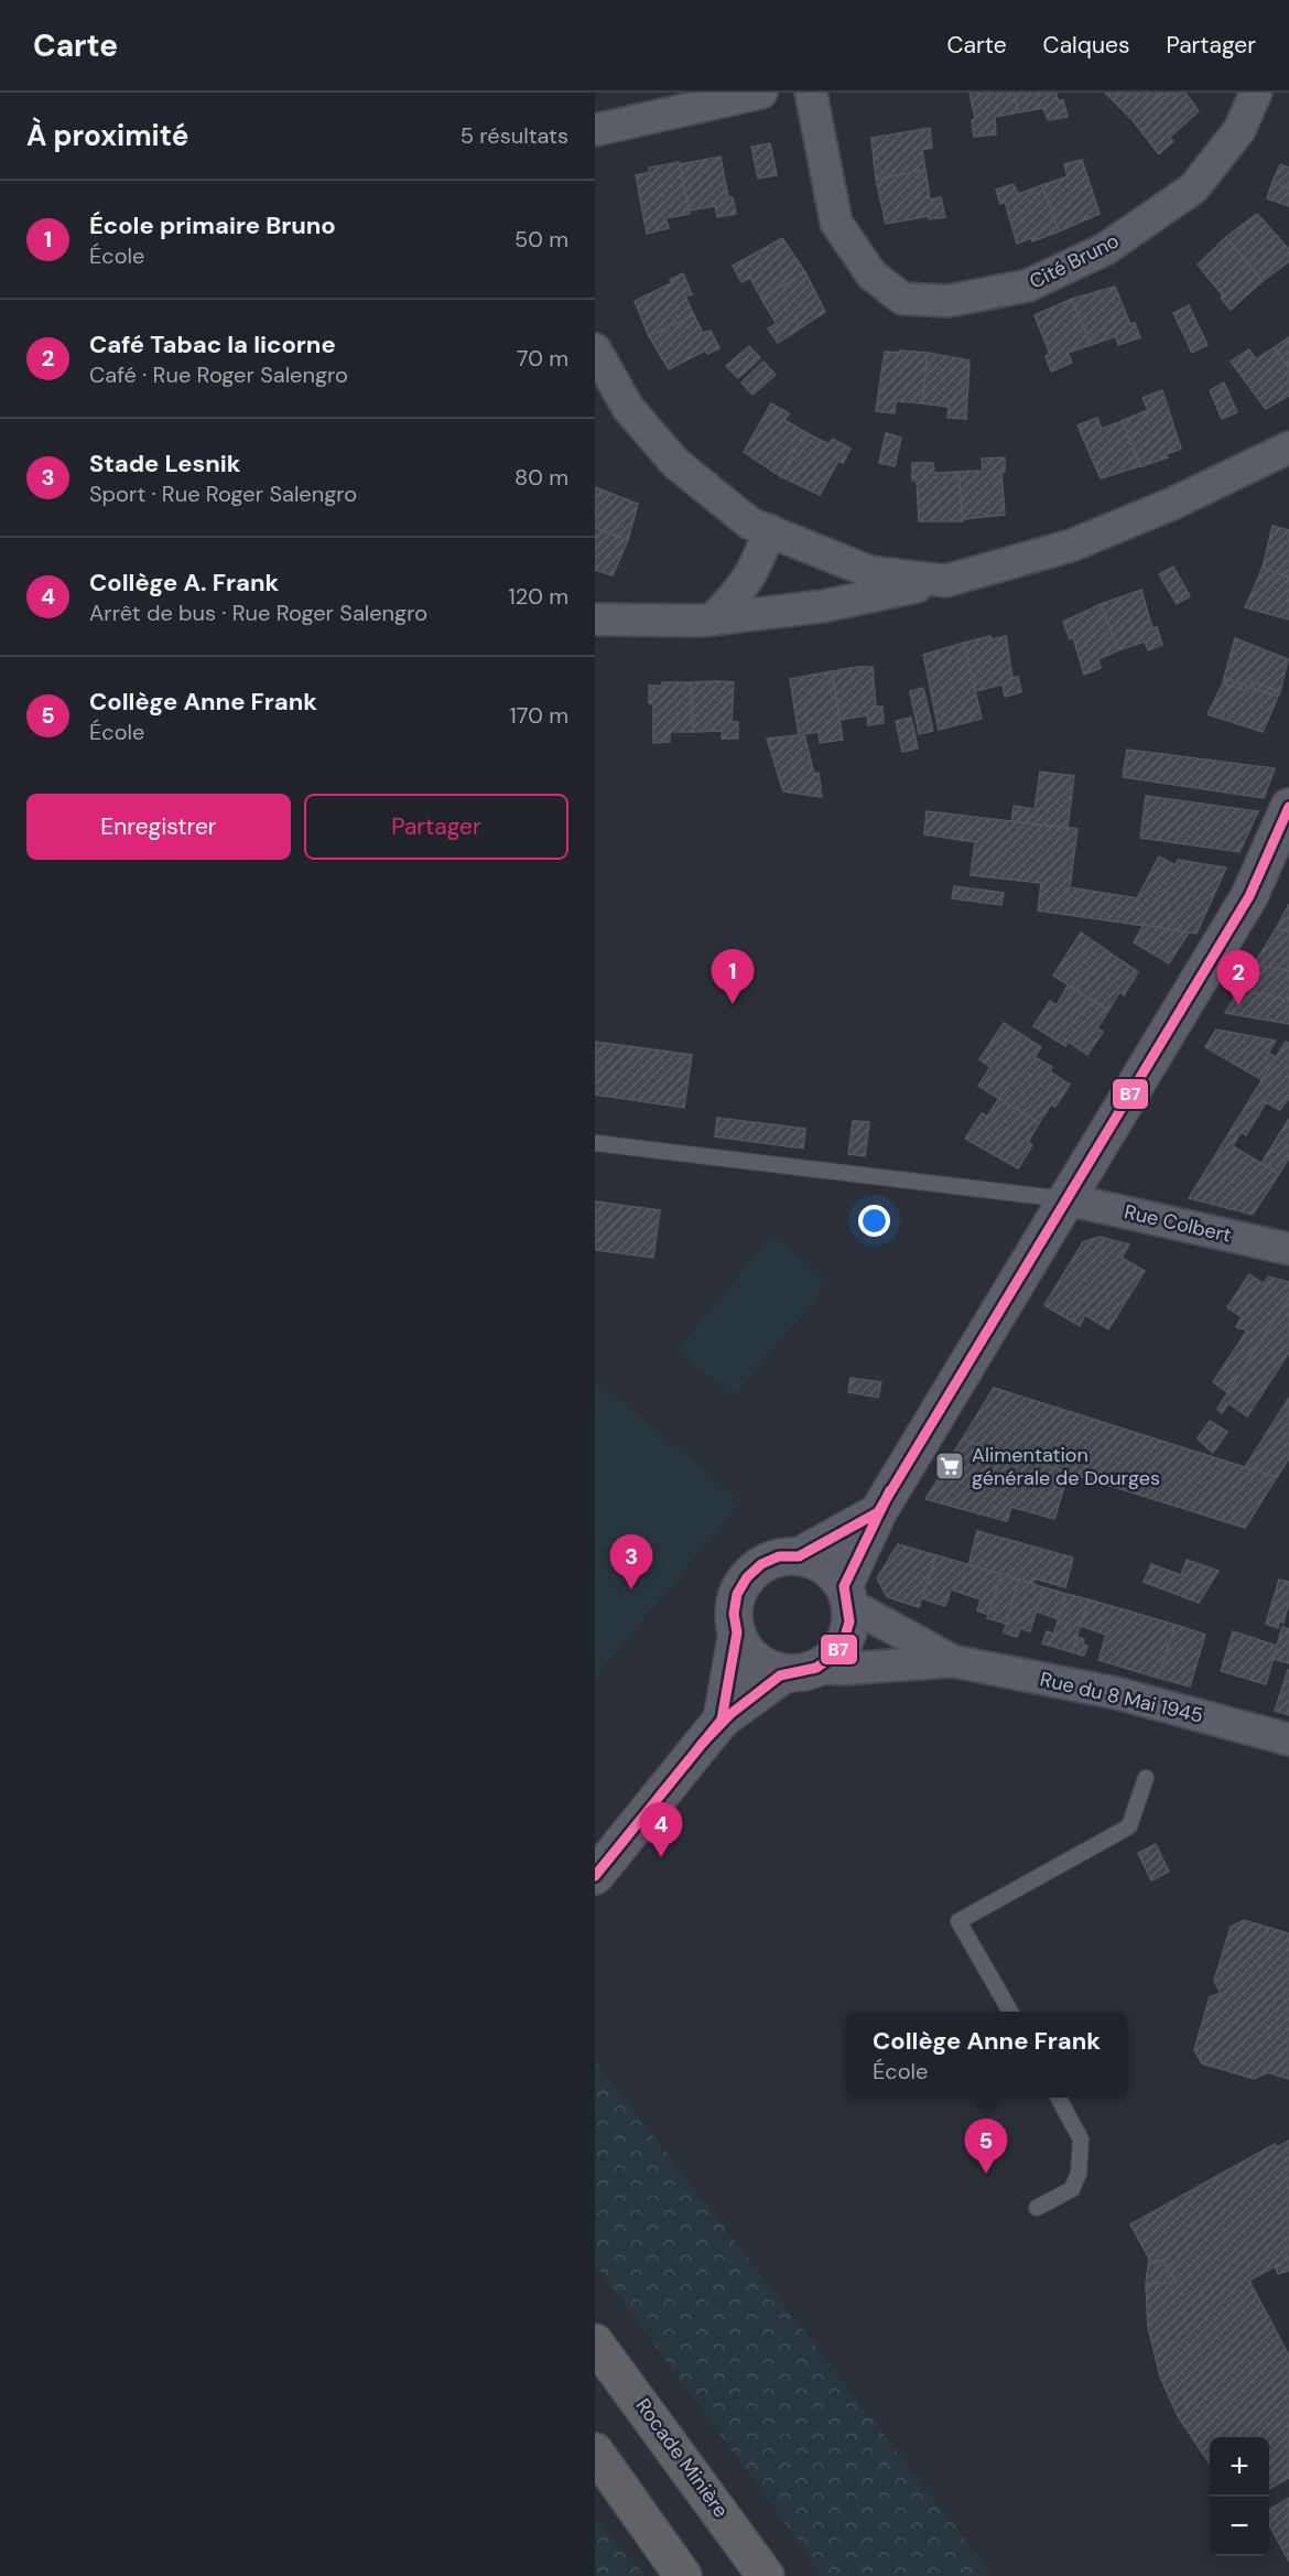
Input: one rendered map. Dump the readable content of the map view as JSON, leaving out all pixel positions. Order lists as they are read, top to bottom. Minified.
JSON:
{"streets":{"highway":["Rocade Minière"],"street":["Cité Bruno","Rue Colbert","Rue du 8 Mai 1945"]},"places":{"supermarket":["Alimentation générale de Dourges"]},"lines":["transit line B7"],"page":{"header":"Carte","nav":["Carte","Calques","Partager"],"heading":["À proximité","5 résultats"],"list":[{"mark":"1","name":"École primaire Bruno","note":"École","value":"50 m"},{"mark":"2","name":"Café Tabac la licorne","note":"Café · Rue Roger Salengro","value":"70 m"},{"mark":"3","name":"Stade Lesnik","note":"Sport · Rue Roger Salengro","value":"80 m"},{"mark":"4","name":"Collège A. Frank","note":"Arrêt de bus · Rue Roger Salengro","value":"120 m"},{"mark":"5","name":"Collège Anne Frank","note":"École","value":"170 m"}],"buttons":["Enregistrer","Partager"],"pins":["1","2","3","4","5"],"popup":["Collège Anne Frank","École"],"map_buttons":["+","−"]}}
